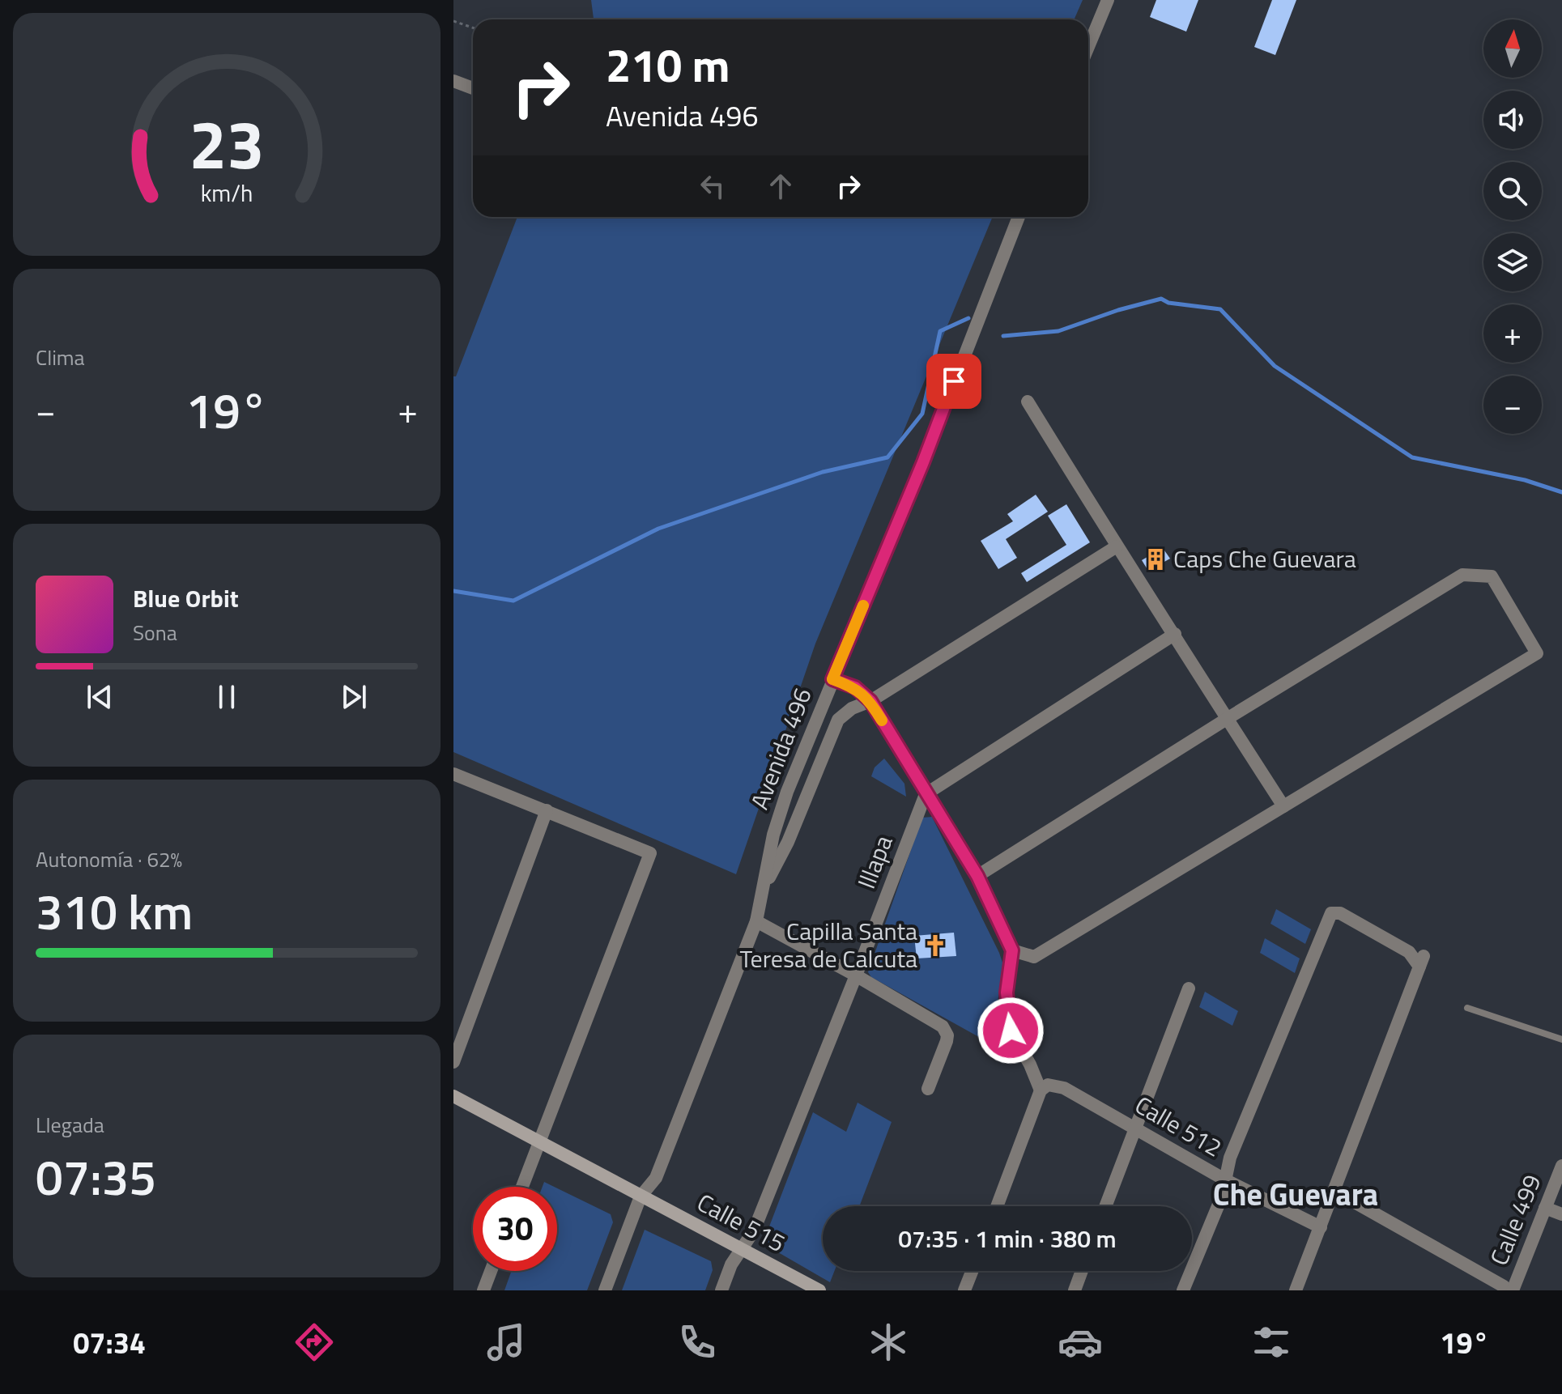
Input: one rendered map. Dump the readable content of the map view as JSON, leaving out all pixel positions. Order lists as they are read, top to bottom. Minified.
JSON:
{"streets":{"street":["Avenida 496","Illapa","Calle 512","Calle 499","Calle 515"]},"crossings":[["Avenida 496","Calle 515"],["Illapa","Calle 515"]],"districts":["Che Guevara"],"places":{"building":["Caps Che Guevara"],"church":["Capilla Santa Teresa de Calcuta"]},"north":"top","page":{"map_buttons":["+","−"],"turn":["210 m","Avenida 496"],"tile":["Clima",["Autonomía · 62%","310 km"],["Llegada","07:35"]],"heat":["−","19°","+"],"song":["Blue Orbit","Sona"],"limit":"30","trip":"07:35 · 1 min · 380 m","tabs":["07:34","19°"],"gauge":["23","km/h"]}}
